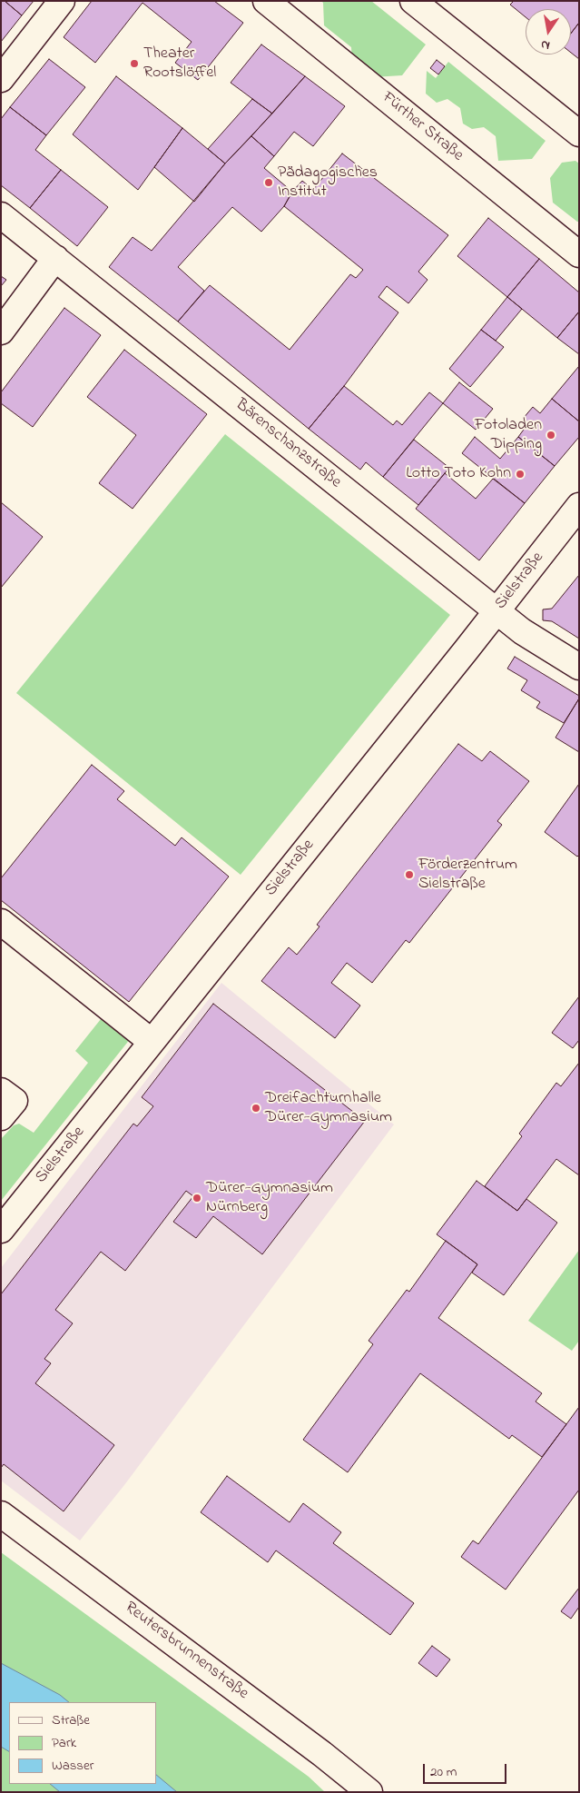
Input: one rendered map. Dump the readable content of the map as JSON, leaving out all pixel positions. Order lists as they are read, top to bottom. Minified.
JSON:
{"streets":{"street":["Fürther Straße","Bärenschanzstraße","Sielstraße","Reutersbrunnenstraße"]},"crossings":[["Bärenschanzstraße","Sielstraße"]],"places":["Theater Rootslöffel","Pädagogisches Institut","Fotoladen Dipping","Lotto Toto Kohn","Förderzentrum Sielstraße","Dreifachturnhalle Dürer-Gymnasium","Dürer-Gymnasium Nürnberg"],"legend":["Straße","Park","Wasser"],"scale_bar":"20 m","north":"bottom"}
